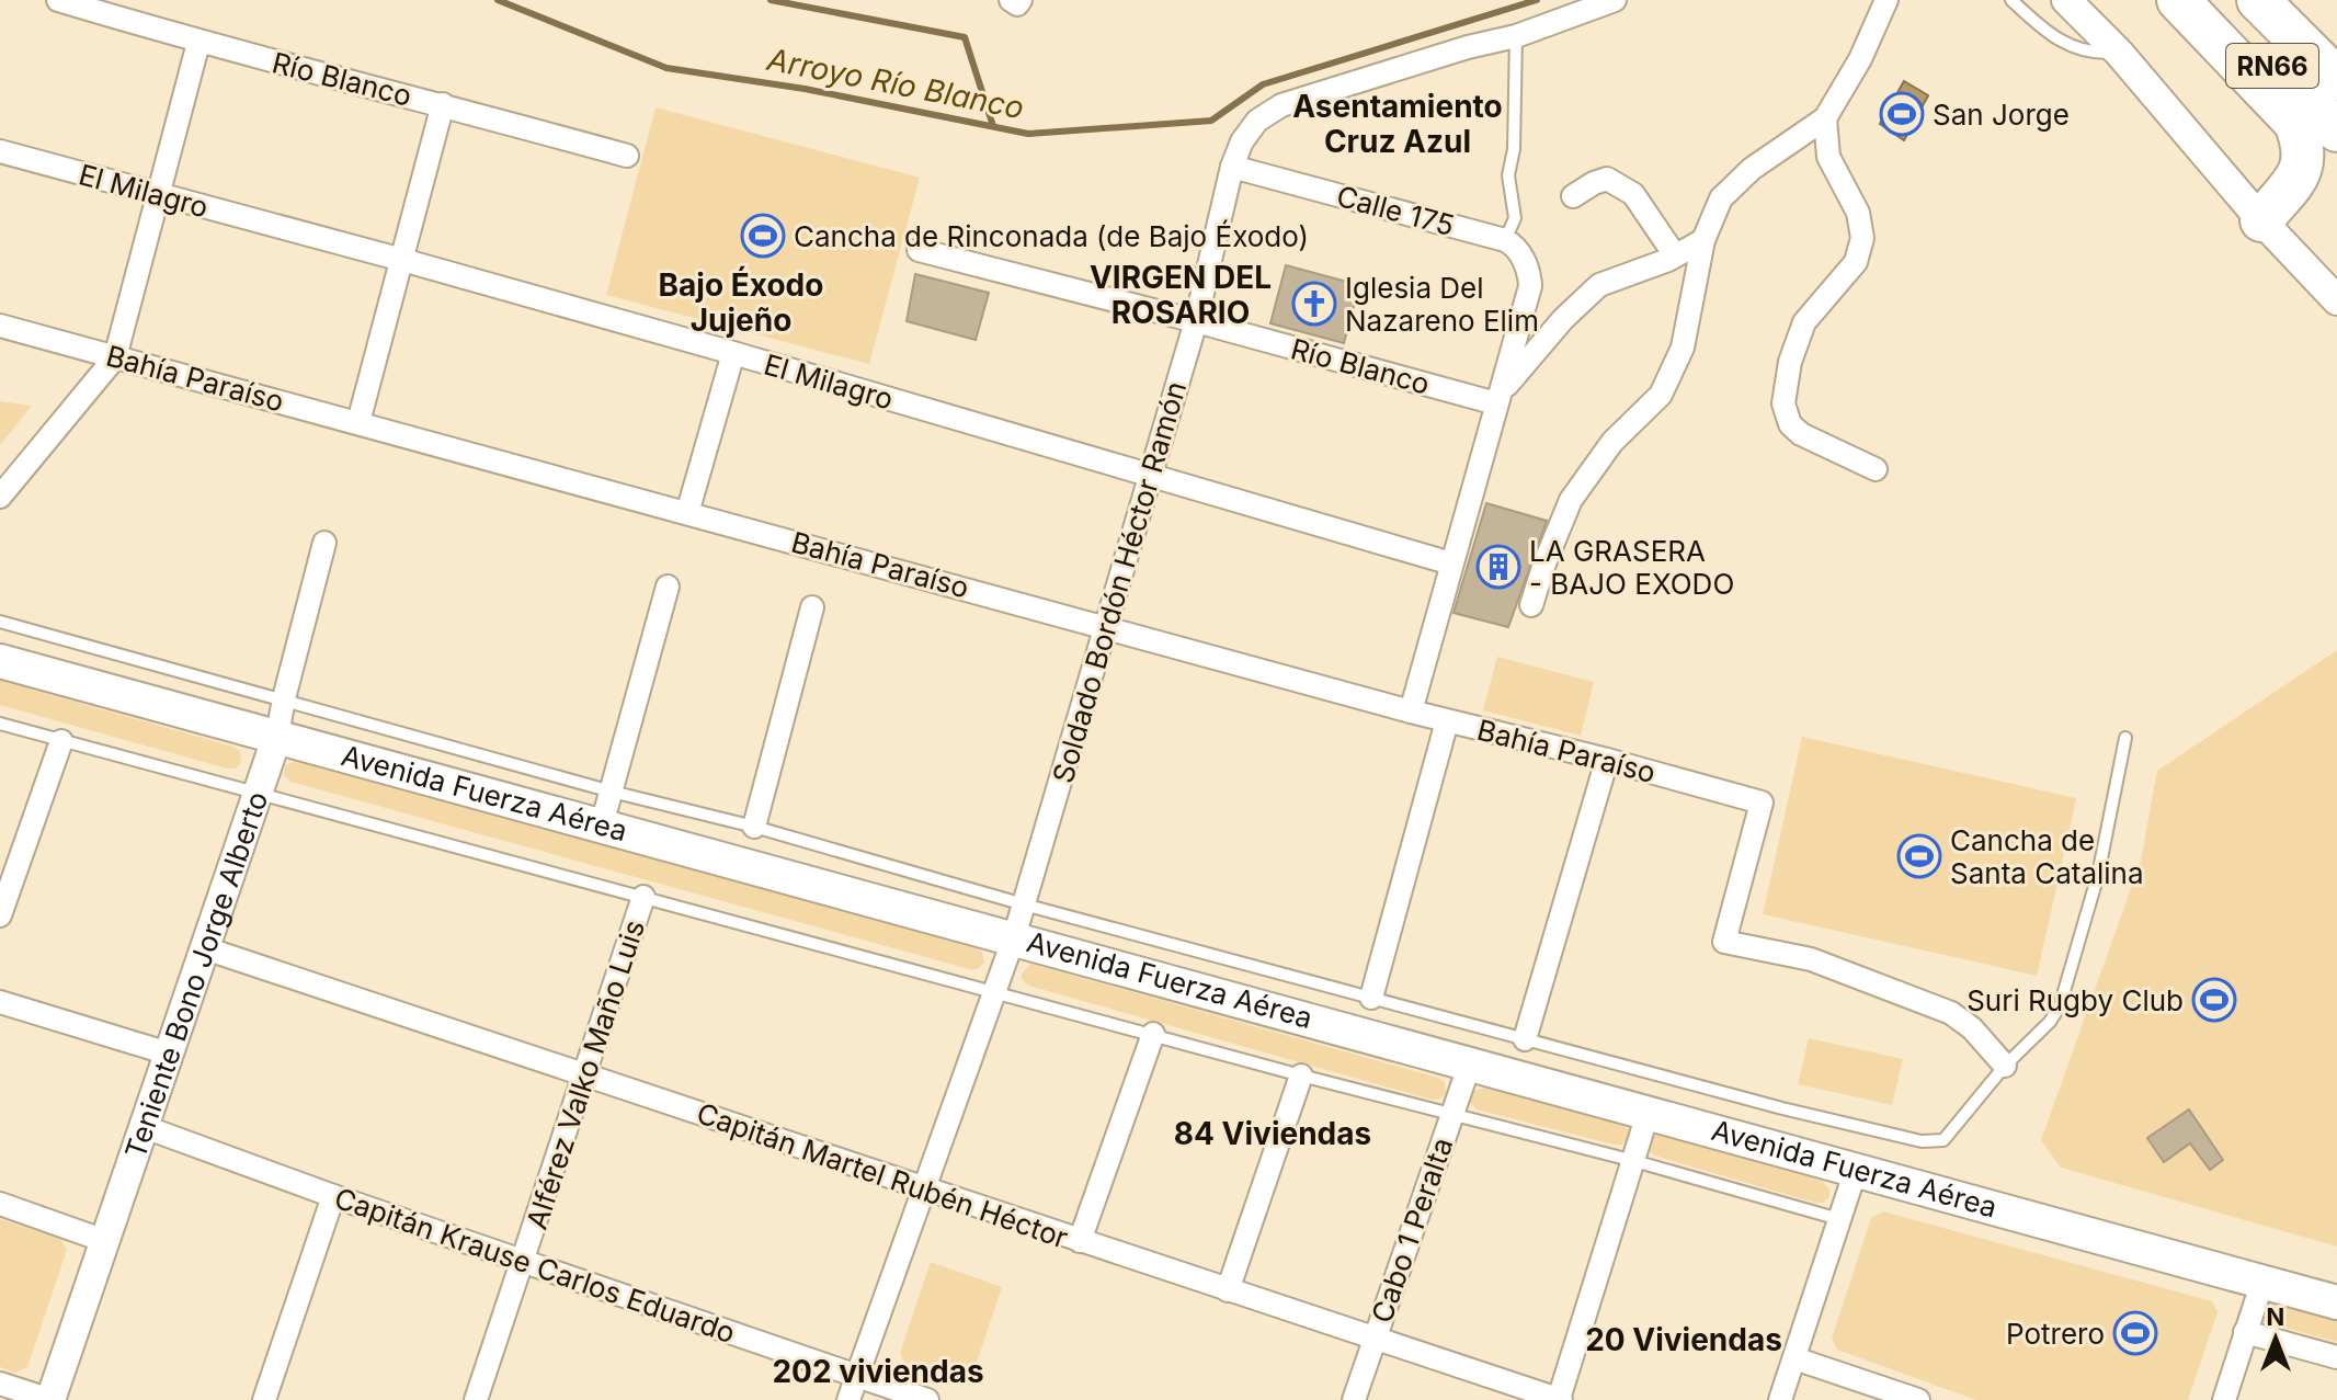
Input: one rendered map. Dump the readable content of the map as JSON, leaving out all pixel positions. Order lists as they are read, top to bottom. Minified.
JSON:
{"streets":{"highway":["RN66"],"main road":["Avenida Fuerza Aérea"],"street":["Río Blanco","El Milagro","Calle 175","Bahía Paraíso","Soldado Bordón Héctor Ramón","Teniente Bono Jorge Alberto","Alférez Valko Maño Luis","Capitán Martel Rubén Héctor","Cabo 1 Peralta","Capitán Krause Carlos Eduardo"]},"crossings":[["Río Blanco","Soldado Bordón Héctor Ramón"],["El Milagro","Soldado Bordón Héctor Ramón"],["Calle 175","Soldado Bordón Héctor Ramón"],["Bahía Paraíso","Soldado Bordón Héctor Ramón"],["Soldado Bordón Héctor Ramón","Avenida Fuerza Aérea"],["Soldado Bordón Héctor Ramón","Capitán Martel Rubén Héctor"],["Soldado Bordón Héctor Ramón","Capitán Krause Carlos Eduardo"],["Avenida Fuerza Aérea","Teniente Bono Jorge Alberto"],["Avenida Fuerza Aérea","Cabo 1 Peralta"],["Teniente Bono Jorge Alberto","Capitán Martel Rubén Héctor"],["Teniente Bono Jorge Alberto","Capitán Krause Carlos Eduardo"],["Alférez Valko Maño Luis","Capitán Martel Rubén Héctor"],["Alférez Valko Maño Luis","Capitán Krause Carlos Eduardo"],["Capitán Martel Rubén Héctor","Cabo 1 Peralta"]],"districts":["Asentamiento Cruz Azul","VIRGEN DEL ROSARIO","Bajo Éxodo Jujeño","84 Viviendas","20 Viviendas","202 viviendas"],"water":["Arroyo Río Blanco"],"places":{"sports":["San Jorge","Cancha de Rinconada (de Bajo Éxodo)","Cancha de Santa Catalina","Suri Rugby Club","Potrero"],"church":["Iglesia Del Nazareno Elim"],"building":["LA GRASERA - BAJO EXODO"]},"north":"top"}
